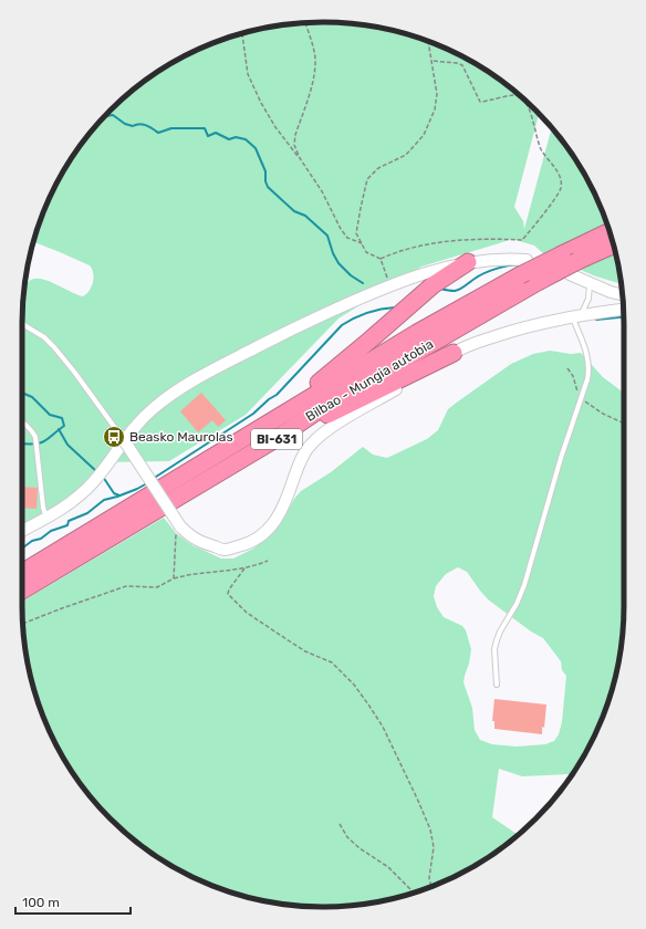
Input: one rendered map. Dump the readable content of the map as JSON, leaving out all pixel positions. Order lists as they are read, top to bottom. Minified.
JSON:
{"streets":{"highway":["Bilbao - Mungia autobia","BI-631"]},"places":{"bus stop":["Beasko Maurolas"]},"scale_bar":"100 m"}
